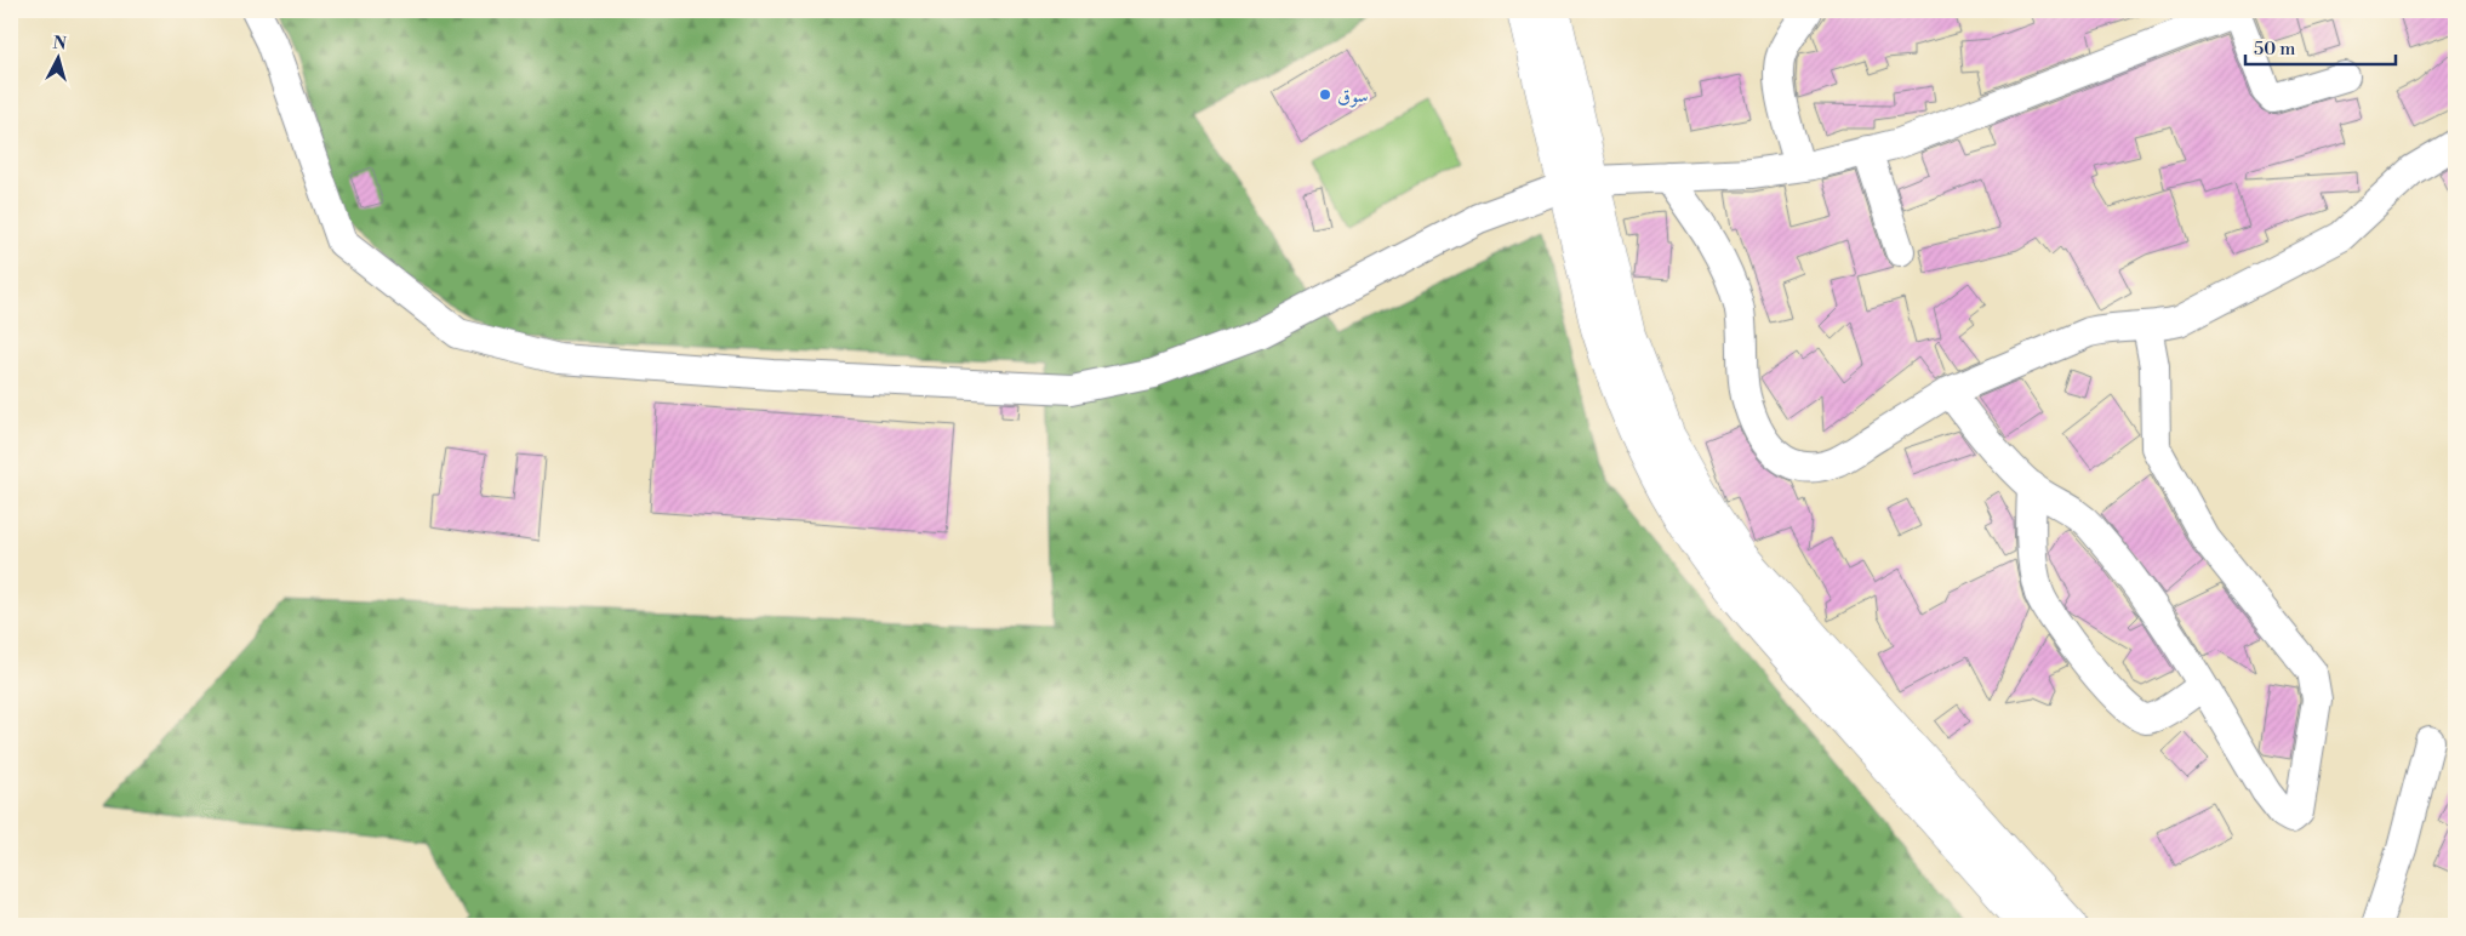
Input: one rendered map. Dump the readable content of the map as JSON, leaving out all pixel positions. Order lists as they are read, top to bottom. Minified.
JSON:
{"places":["سوق"],"scale_bar":"50 m","north":"top"}
